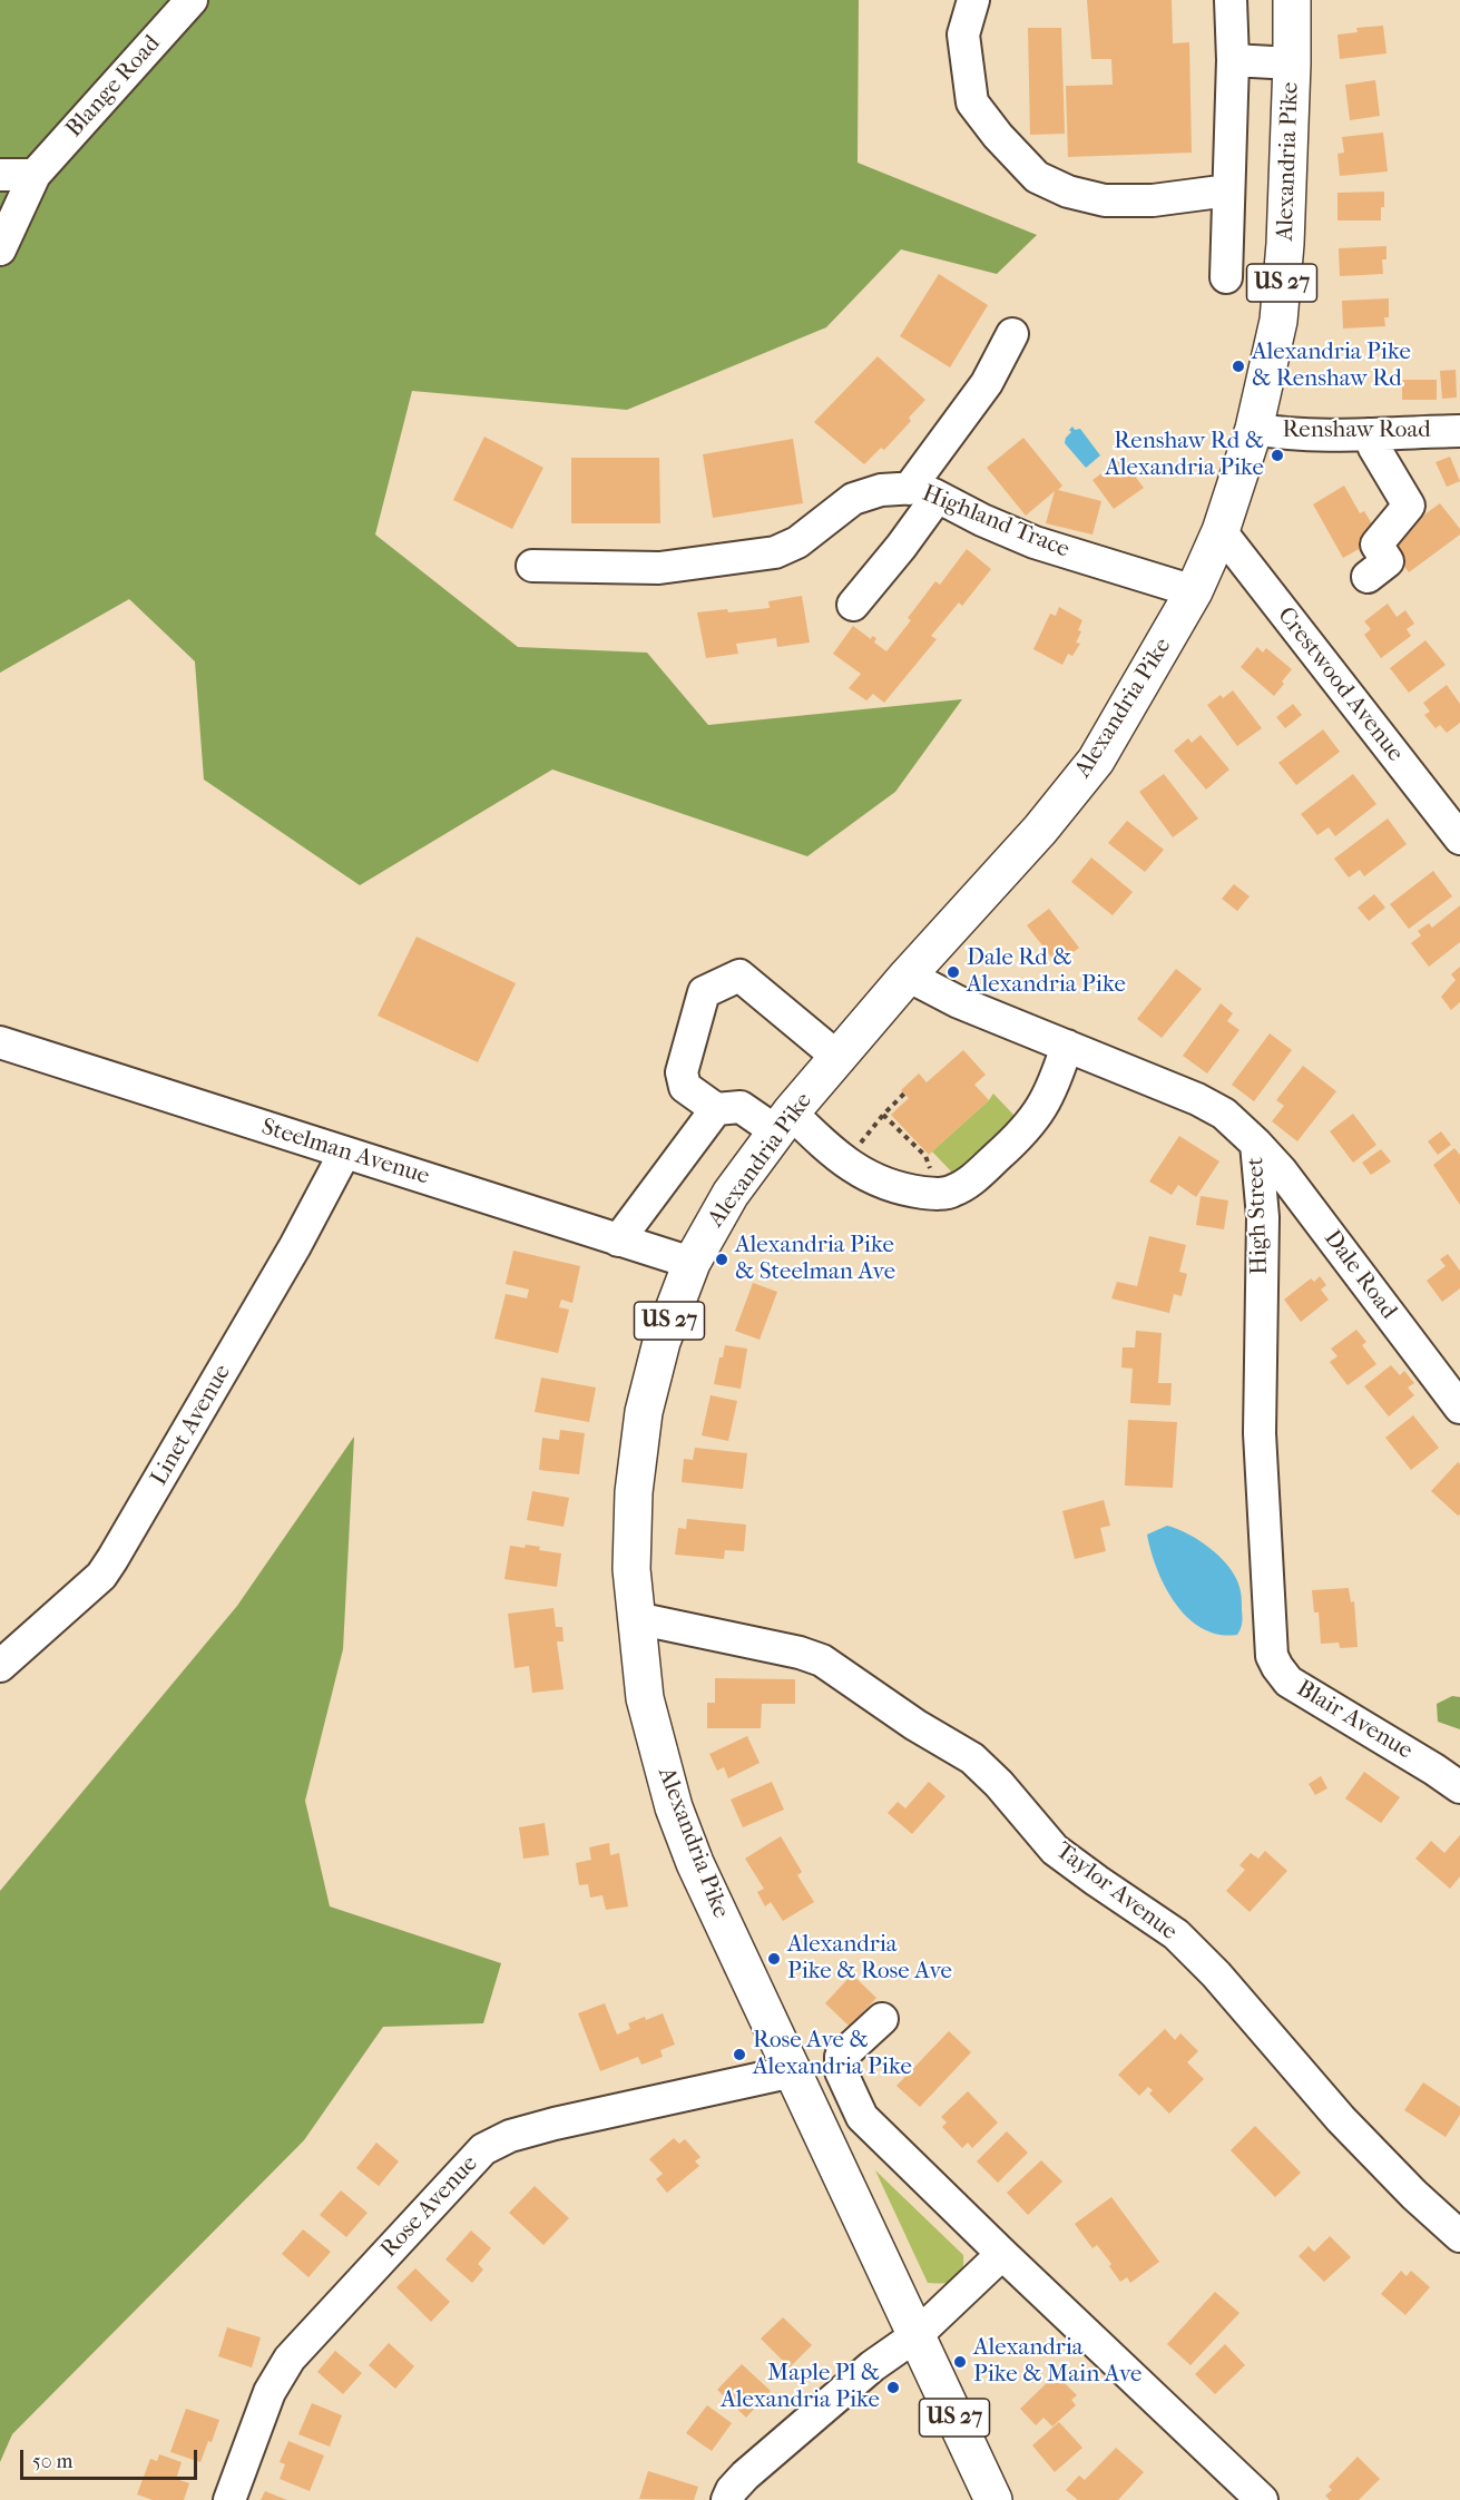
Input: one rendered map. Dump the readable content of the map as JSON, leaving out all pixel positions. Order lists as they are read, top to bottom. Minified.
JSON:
{"streets":{"main road":["Alexandria Pike","US 27"],"street":["Blange Road","Renshaw Road","Highland Trace","Crestwood Avenue","Steelman Avenue","High Street","Dale Road","Linet Avenue","Blair Avenue","Taylor Avenue","Rose Avenue"]},"crossings":[["Alexandria Pike","Renshaw Road"],["Alexandria Pike","Highland Trace"],["Alexandria Pike","Crestwood Avenue"],["Alexandria Pike","Steelman Avenue"],["Alexandria Pike","High Street"],["Alexandria Pike","Taylor Avenue"],["Alexandria Pike","Rose Avenue"],["Steelman Avenue","Linet Avenue"],["High Street","Dale Road"],["High Street","Blair Avenue"]],"places":["Alexandria Pike & Renshaw Rd","Renshaw Rd & Alexandria Pike","Dale Rd & Alexandria Pike","Alexandria Pike & Steelman Ave","Alexandria Pike & Rose Ave","Rose Ave & Alexandria Pike","Alexandria Pike & Main Ave","Maple Pl & Alexandria Pike"],"scale_bar":"50 m"}
